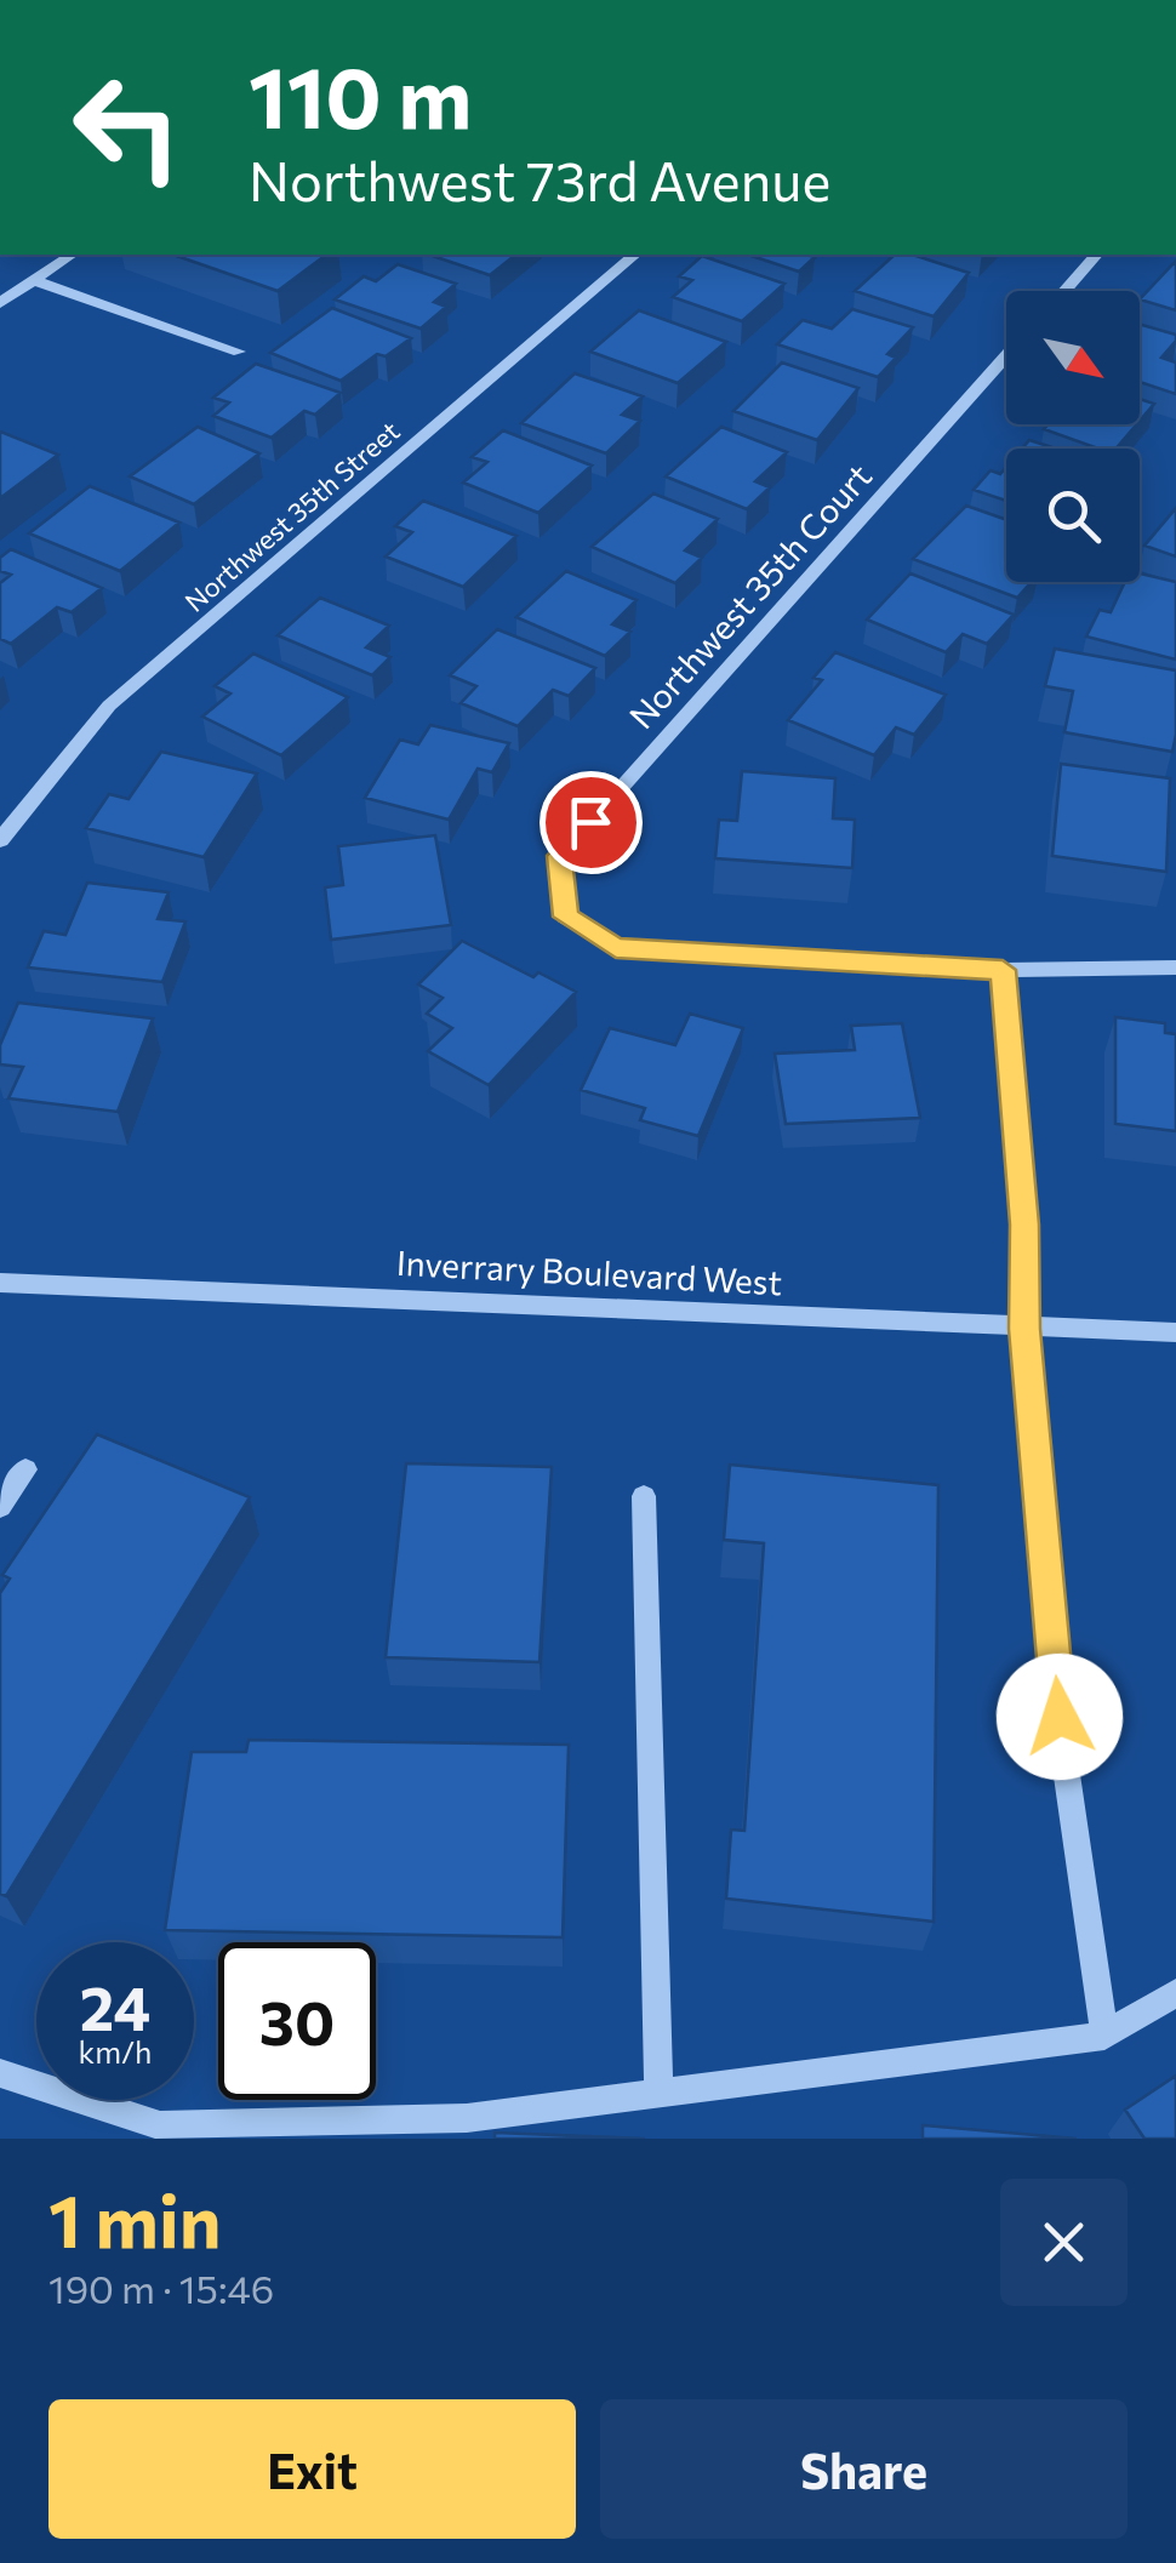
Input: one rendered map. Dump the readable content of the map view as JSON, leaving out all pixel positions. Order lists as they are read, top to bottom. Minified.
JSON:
{"streets":{"street":["Northwest 35th Street","Northwest 35th Court","Inverrary Boulevard West"]},"north":"bottom right","page":{"turn":["110 m","Northwest 73rd Avenue"],"speed":"24 km/h","limit":"30","heading":["1 min","190 m · 15:46"],"buttons":["Exit","Share"]}}
